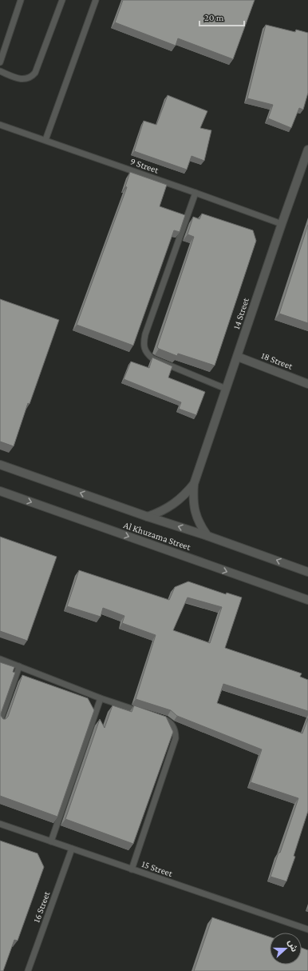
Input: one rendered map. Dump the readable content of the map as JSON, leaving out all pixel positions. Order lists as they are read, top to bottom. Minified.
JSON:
{"streets":{"street":["14 Street","18 Street","Al Khuzama Street"],"lane":["9 Street","15 Street","16 Street"]},"crossings":[["9 Street","14 Street"],["14 Street","18 Street"],["14 Street","Al Khuzama Street"],["15 Street","16 Street"]],"scale_bar":"20 m","north":"right"}
